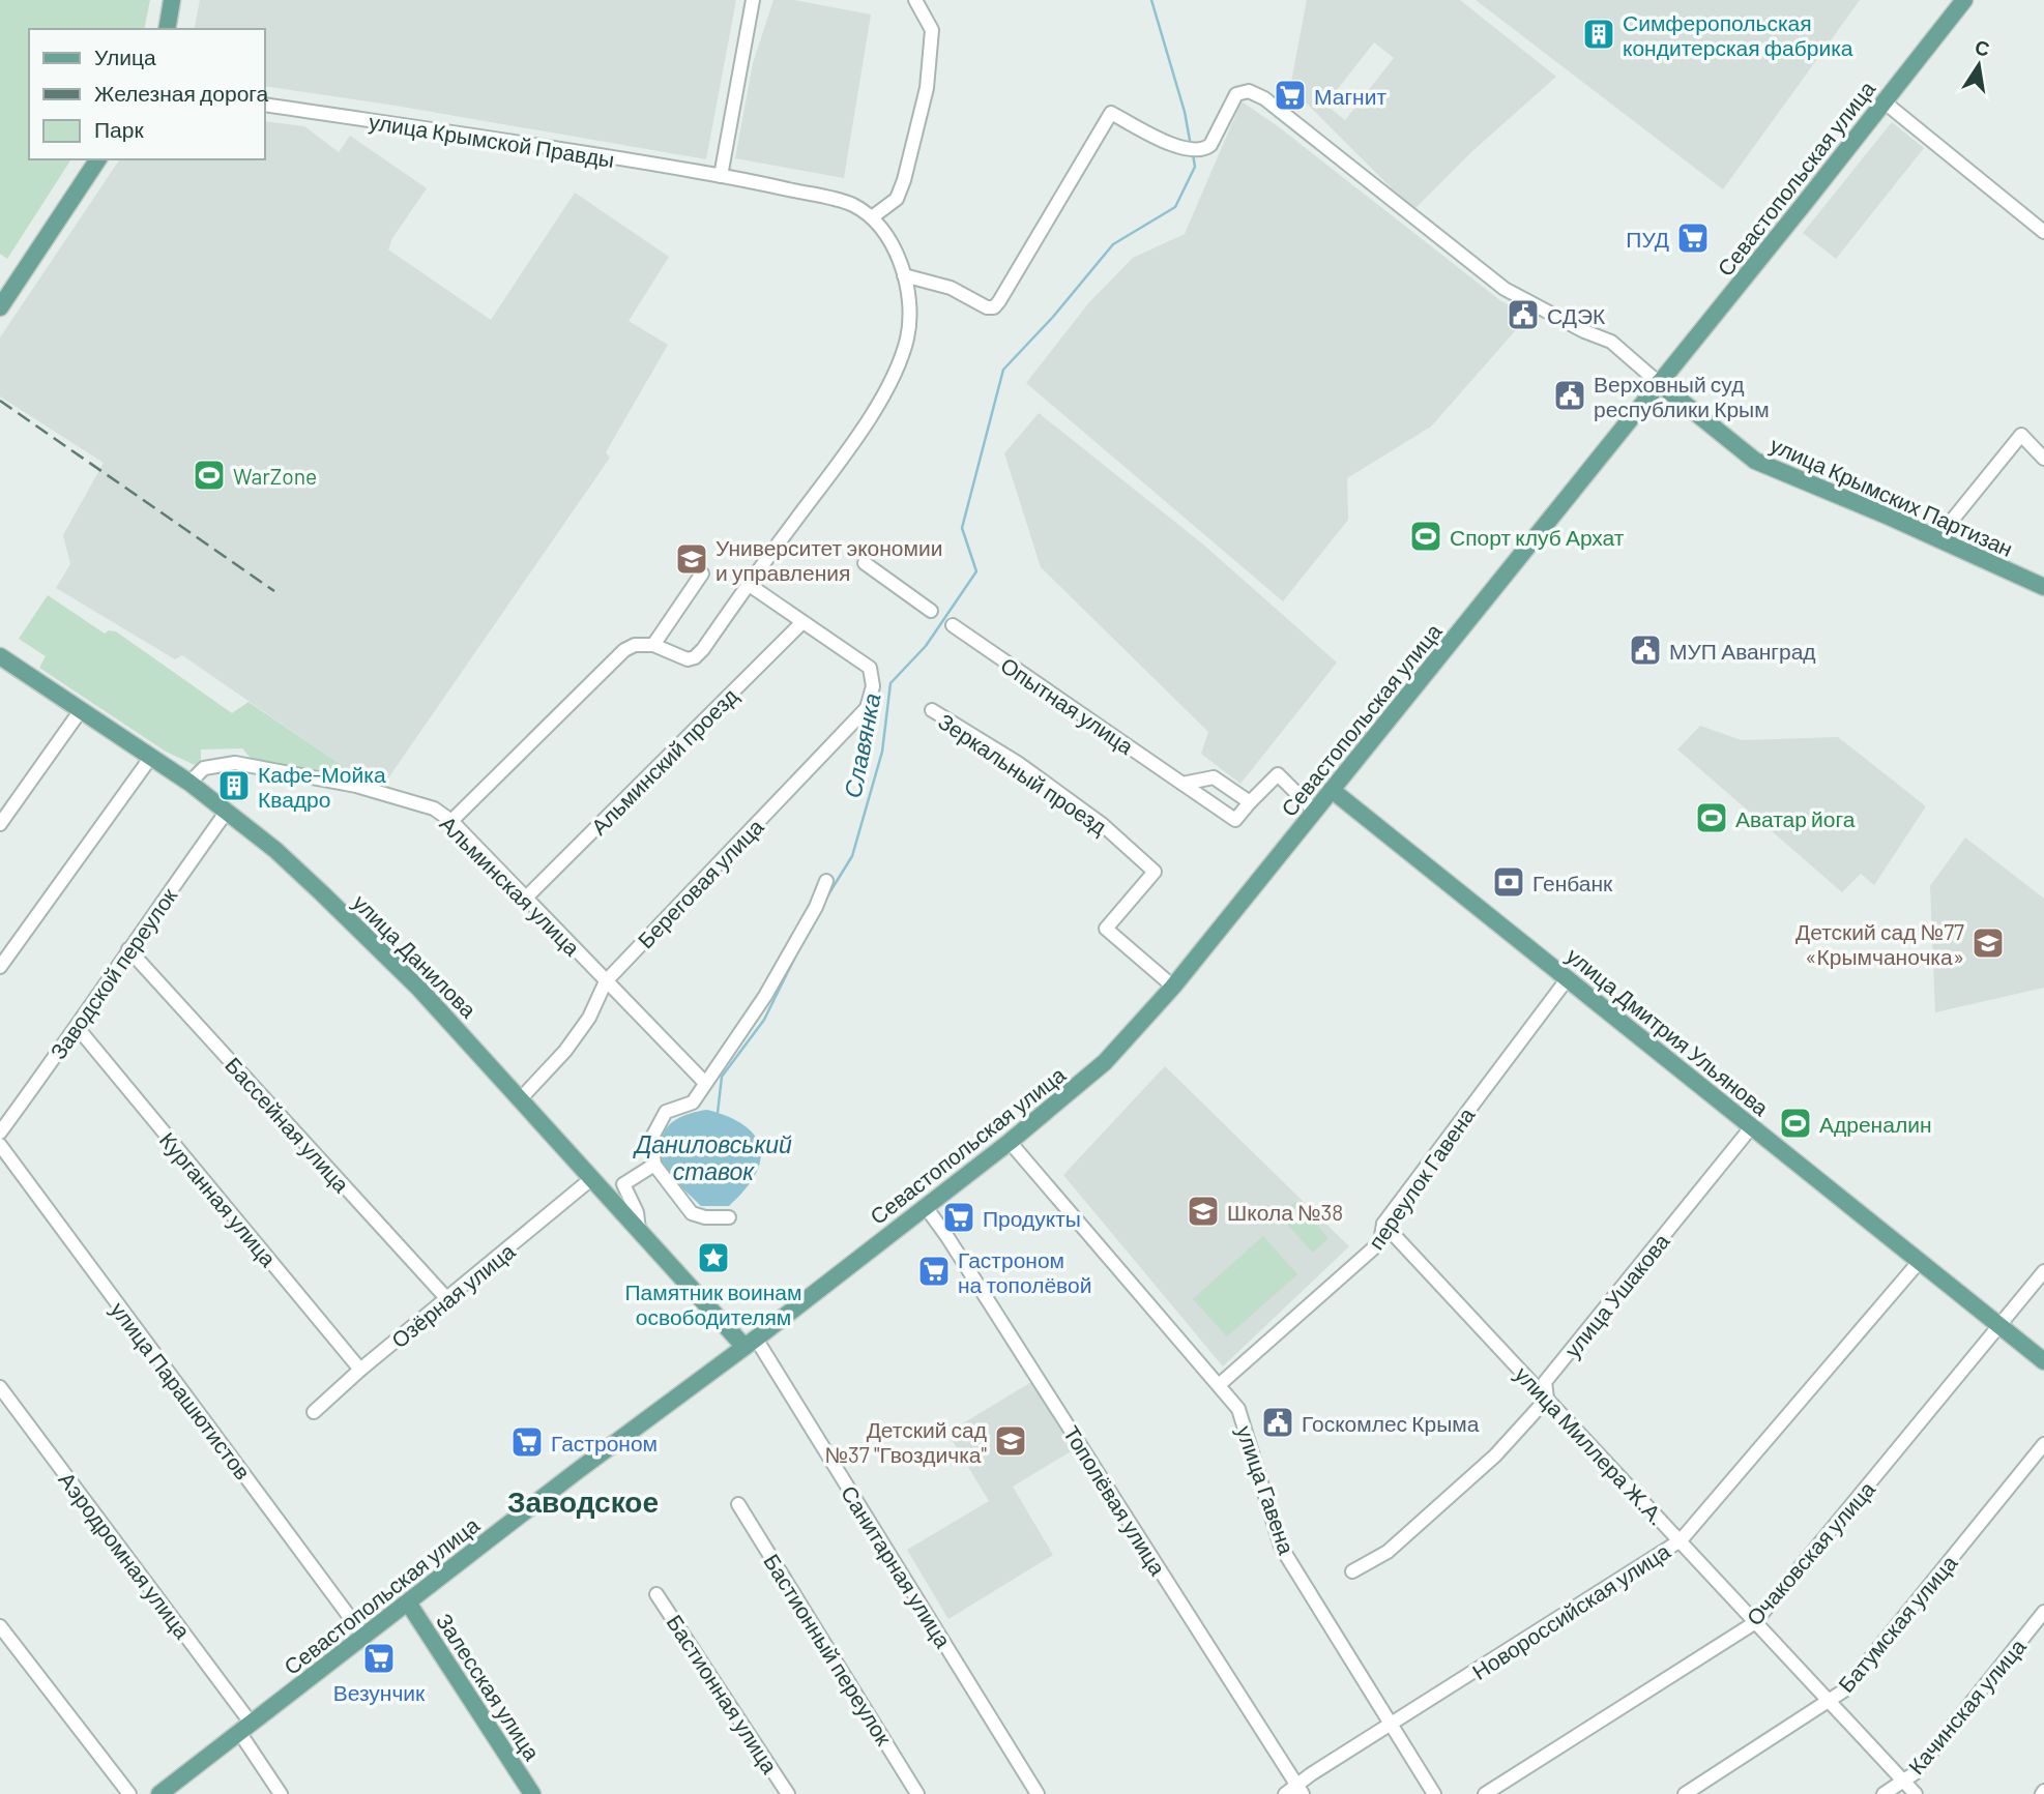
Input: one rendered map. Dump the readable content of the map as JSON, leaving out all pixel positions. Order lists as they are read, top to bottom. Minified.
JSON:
{"streets":{"main road":["Севастопольская улица","улица Крымских Партизан","улица Данилова","улица Дмитрия Ульянова","Залесская улица"],"street":["улица Крымской Правды","Опытная улица","Альминский проезд","Зеркальный проезд","Береговая улица","Альминская улица","Заводской переулок","Бассейная улица","переулок Гавена","Курганная улица","Озёрная улица","улица Ушакова","улица Парашютистов","улица Миллера Ж.А.","улица Гавена","Тополёвая улица","Очаковская улица","Аэродромная улица","Санитарная улица","Новороссийская улица","Батумская улица","Бастионный переулок","Бастионная улица","Качинская улица"]},"crossings":[["Севастопольская улица","улица Крымских Партизан"],["Севастопольская улица","Опытная улица"],["Севастопольская улица","Зеркальный проезд"],["Севастопольская улица","улица Данилова"],["Севастопольская улица","улица Дмитрия Ульянова"],["Севастопольская улица","улица Парашютистов"],["Севастопольская улица","улица Гавена"],["Севастопольская улица","Тополёвая улица"],["Севастопольская улица","Аэродромная улица"],["Севастопольская улица","Санитарная улица"],["Севастопольская улица","Залесская улица"],["Альминский проезд","Береговая улица"],["Альминский проезд","Альминская улица"],["Береговая улица","Альминская улица"],["Береговая улица","улица Данилова"],["Альминская улица","улица Данилова"],["улица Данилова","Заводской переулок"],["улица Данилова","Озёрная улица"],["улица Данилова","Санитарная улица"],["Заводской переулок","Бассейная улица"],["Заводской переулок","Курганная улица"],["улица Дмитрия Ульянова","переулок Гавена"],["улица Дмитрия Ульянова","улица Ушакова"],["улица Дмитрия Ульянова","Очаковская улица"],["улица Дмитрия Ульянова","Новороссийская улица"],["Бассейная улица","Озёрная улица"],["переулок Гавена","улица Миллера Ж.А."],["переулок Гавена","улица Гавена"],["Курганная улица","Озёрная улица"],["улица Ушакова","улица Миллера Ж.А."],["улица Миллера Ж.А.","Очаковская улица"],["улица Миллера Ж.А.","Новороссийская улица"],["улица Миллера Ж.А.","Батумская улица"],["улица Миллера Ж.А.","Качинская улица"],["улица Гавена","Новороссийская улица"],["Тополёвая улица","Новороссийская улица"]],"districts":["Заводское"],"water":["Славянка","Даниловський ставок"],"places":{"building":["Симферопольская кондитерская фабрика","Кафе-Мойка Квадро"],"supermarket":["Магнит","ПУД","Продукты","Гастроном на тополёвой","Гастроном","Везунчик"],"public building":["СДЭК","Верховный суд республики Крым","МУП Аванград","Госкомлес Крыма"],"sports":["WarZone","Спорт клуб Архат","Аватар йога","Адреналин"],"school or university":["Университет экономии и управления","Детский сад №77 «Крымчаночка»","Школа №38","Детский сад №37 \"Гвоздичка\""],"bank":["Генбанк"],"place":["Памятник воинам освободителям"]},"legend":["Улица","Железная дорога","Парк"],"north":"top"}
